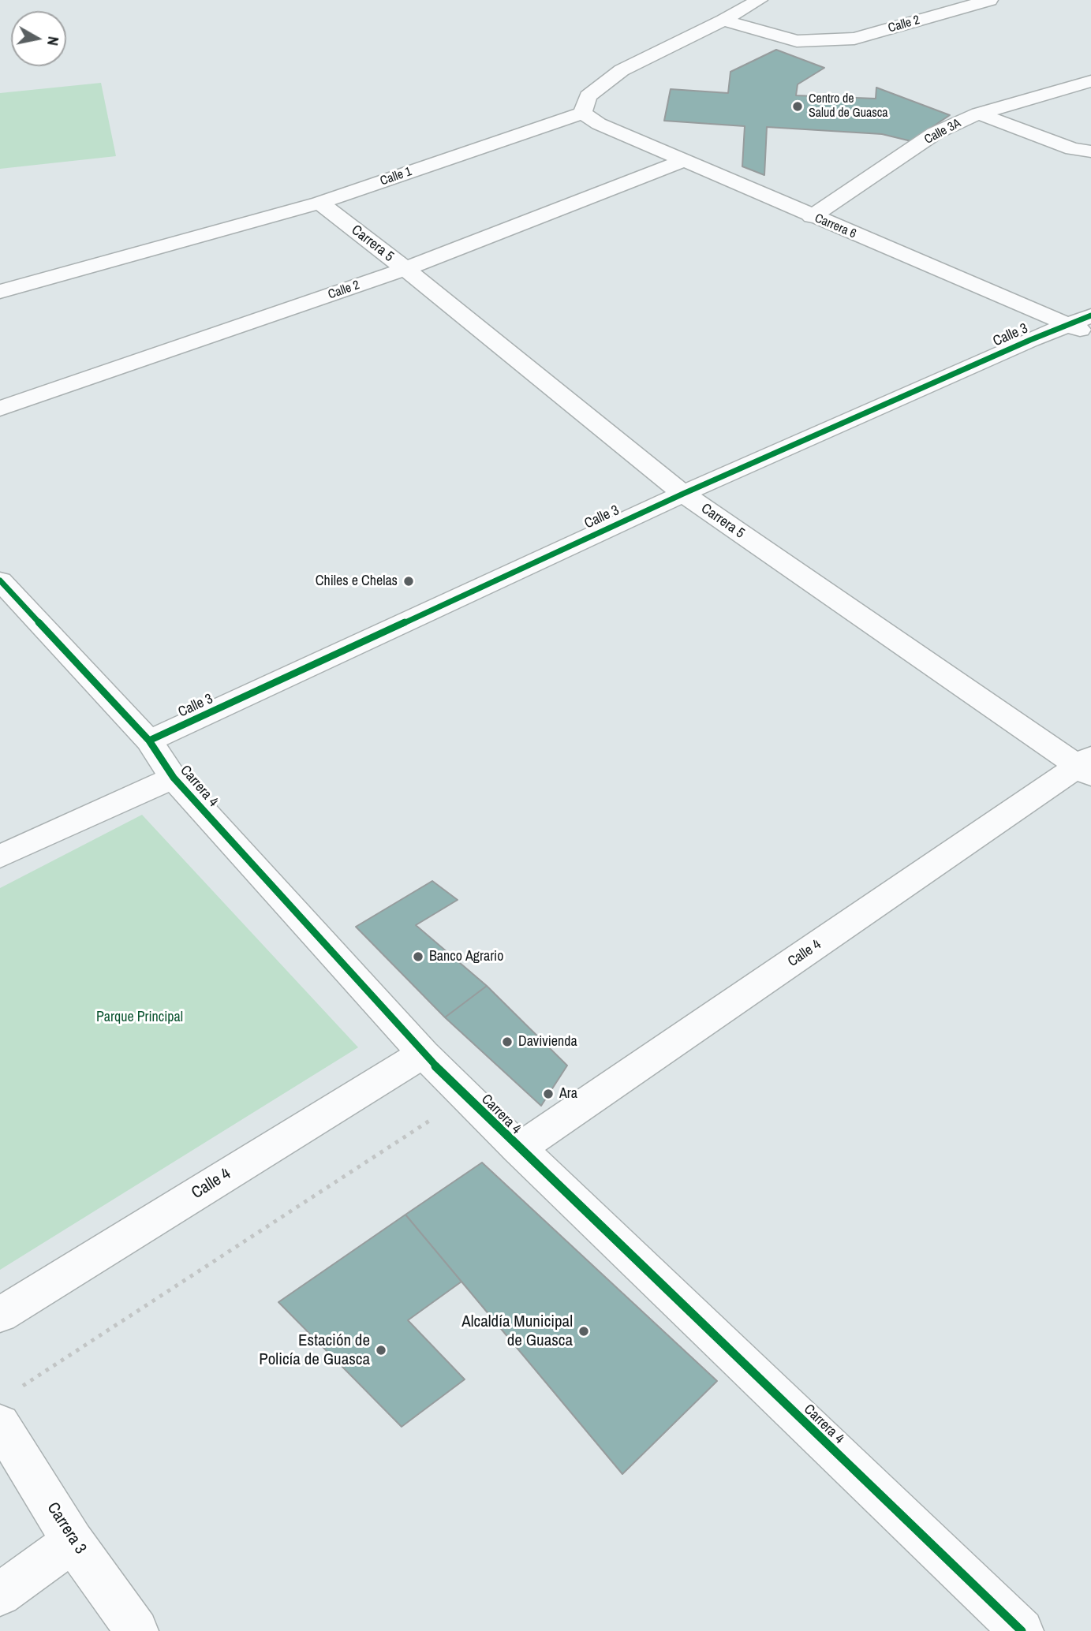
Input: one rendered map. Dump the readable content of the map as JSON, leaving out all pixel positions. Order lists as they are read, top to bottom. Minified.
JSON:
{"streets":{"street":["Calle 2","Calle 3A","Calle 1","Carrera 6","Carrera 5","Calle 3","Carrera 4","Calle 4","Carrera 3"]},"crossings":[["Calle 2","Carrera 6"],["Calle 2","Carrera 5"],["Calle 3A","Carrera 6"],["Calle 1","Carrera 6"],["Calle 1","Carrera 5"],["Carrera 6","Calle 3"],["Carrera 5","Calle 3"],["Carrera 5","Calle 4"],["Calle 3","Carrera 4"],["Carrera 4","Calle 4"]],"parks":["Parque Principal"],"places":["Centro de Salud de Guasca","Chiles e Chelas","Banco Agrario","Davivienda","Ara","Alcaldía Municipal de Guasca","Estación de Policía de Guasca"],"north":"right"}
